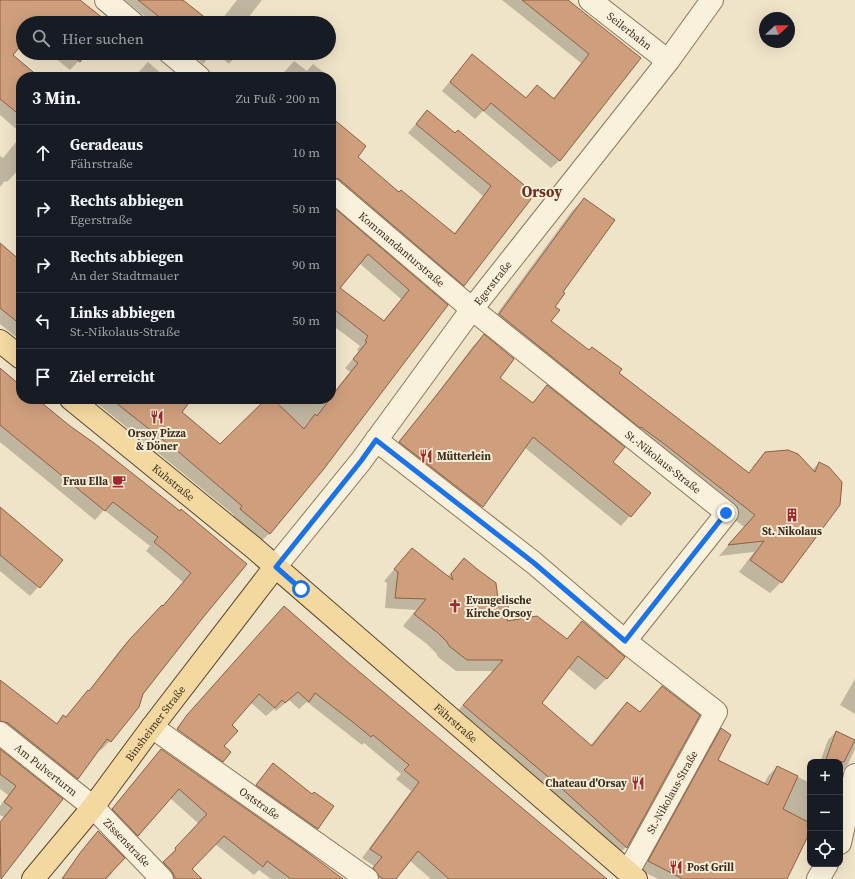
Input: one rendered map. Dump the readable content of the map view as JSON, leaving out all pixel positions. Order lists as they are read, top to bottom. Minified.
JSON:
{"streets":{"main road":["Kuhstraße","Binsheimer Straße","Fährstraße"],"street":["Seilerbahn","Kommandanturstraße","Egerstraße","St.-Nikolaus-Straße","Am Pulverturm","Oststraße","Zissenstraße"]},"crossings":[["Seilerbahn","Egerstraße"],["Kommandanturstraße","Egerstraße"],["Kommandanturstraße","St.-Nikolaus-Straße"],["Egerstraße","St.-Nikolaus-Straße"],["Egerstraße","Kuhstraße"],["Egerstraße","Binsheimer Straße"],["Egerstraße","Fährstraße"],["St.-Nikolaus-Straße","Fährstraße"],["Kuhstraße","Binsheimer Straße"],["Kuhstraße","Fährstraße"],["Binsheimer Straße","Fährstraße"],["Binsheimer Straße","Am Pulverturm"],["Binsheimer Straße","Oststraße"],["Binsheimer Straße","Zissenstraße"],["Am Pulverturm","Zissenstraße"]],"districts":["Orsoy"],"places":{"restaurant":["Orsoy Pizza & Döner","Mütterlein","Chateau d'Orsay","Post Grill"],"cafe":["Frau Ella"],"building":["St. Nikolaus"],"church":["Evangelische Kirche Orsoy"]},"north":"right","page":{"search":"Hier suchen","heading":["3 Min.","Zu Fuß · 200 m"],"list":[["Geradeaus","Fährstraße","10 m"],["Rechts abbiegen","Egerstraße","50 m"],["Rechts abbiegen","An der Stadtmauer","90 m"],["Links abbiegen","St.-Nikolaus-Straße","50 m"],"Ziel erreicht"],"map_buttons":["+","−"]}}
